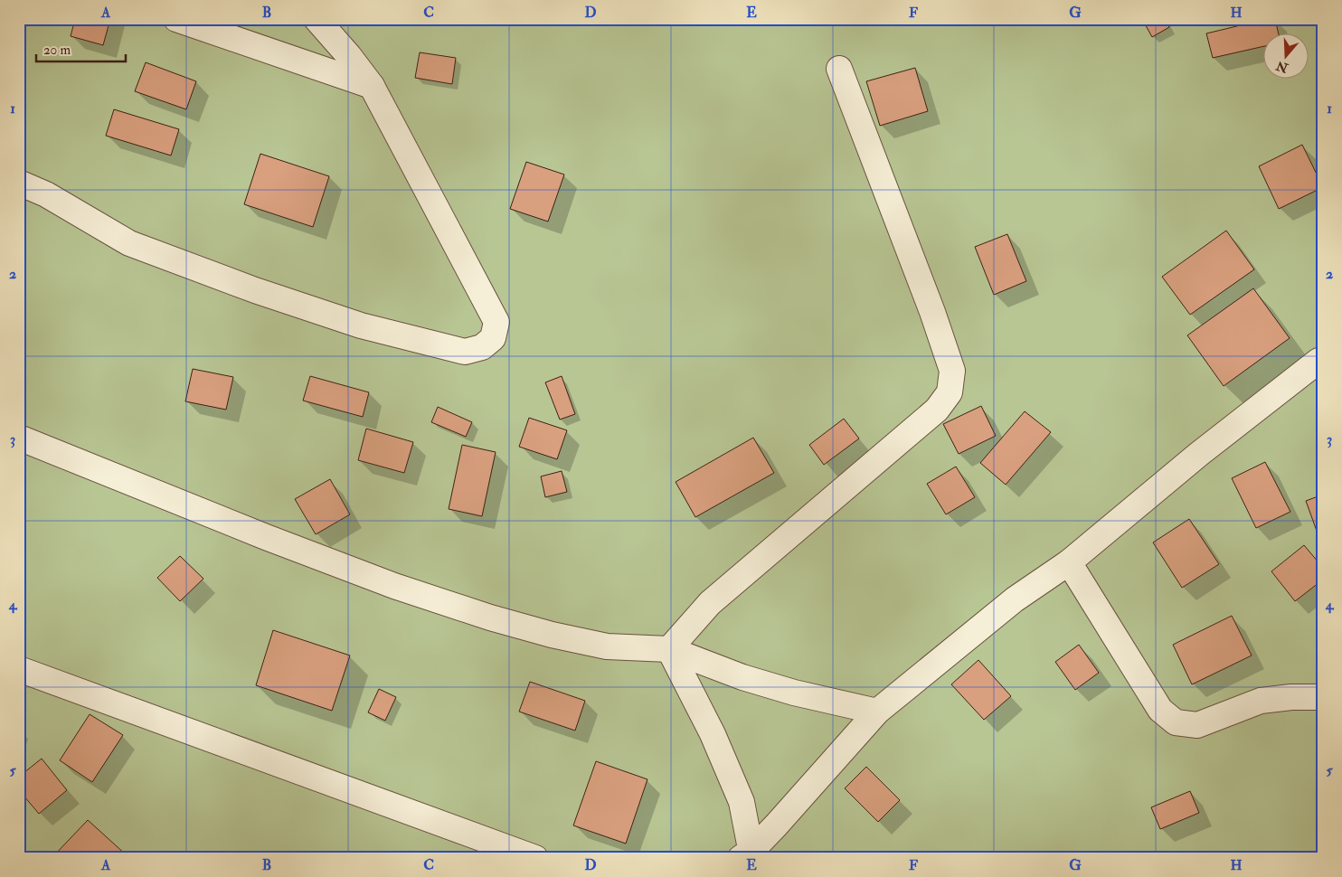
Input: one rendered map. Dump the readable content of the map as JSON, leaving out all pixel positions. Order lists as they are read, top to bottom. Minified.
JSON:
{"scale_bar":"20 m","north":"bottom","grid":{"columns":["A","B","C","D","E","F","G","H"],"rows":["1","2","3","4","5"]}}
